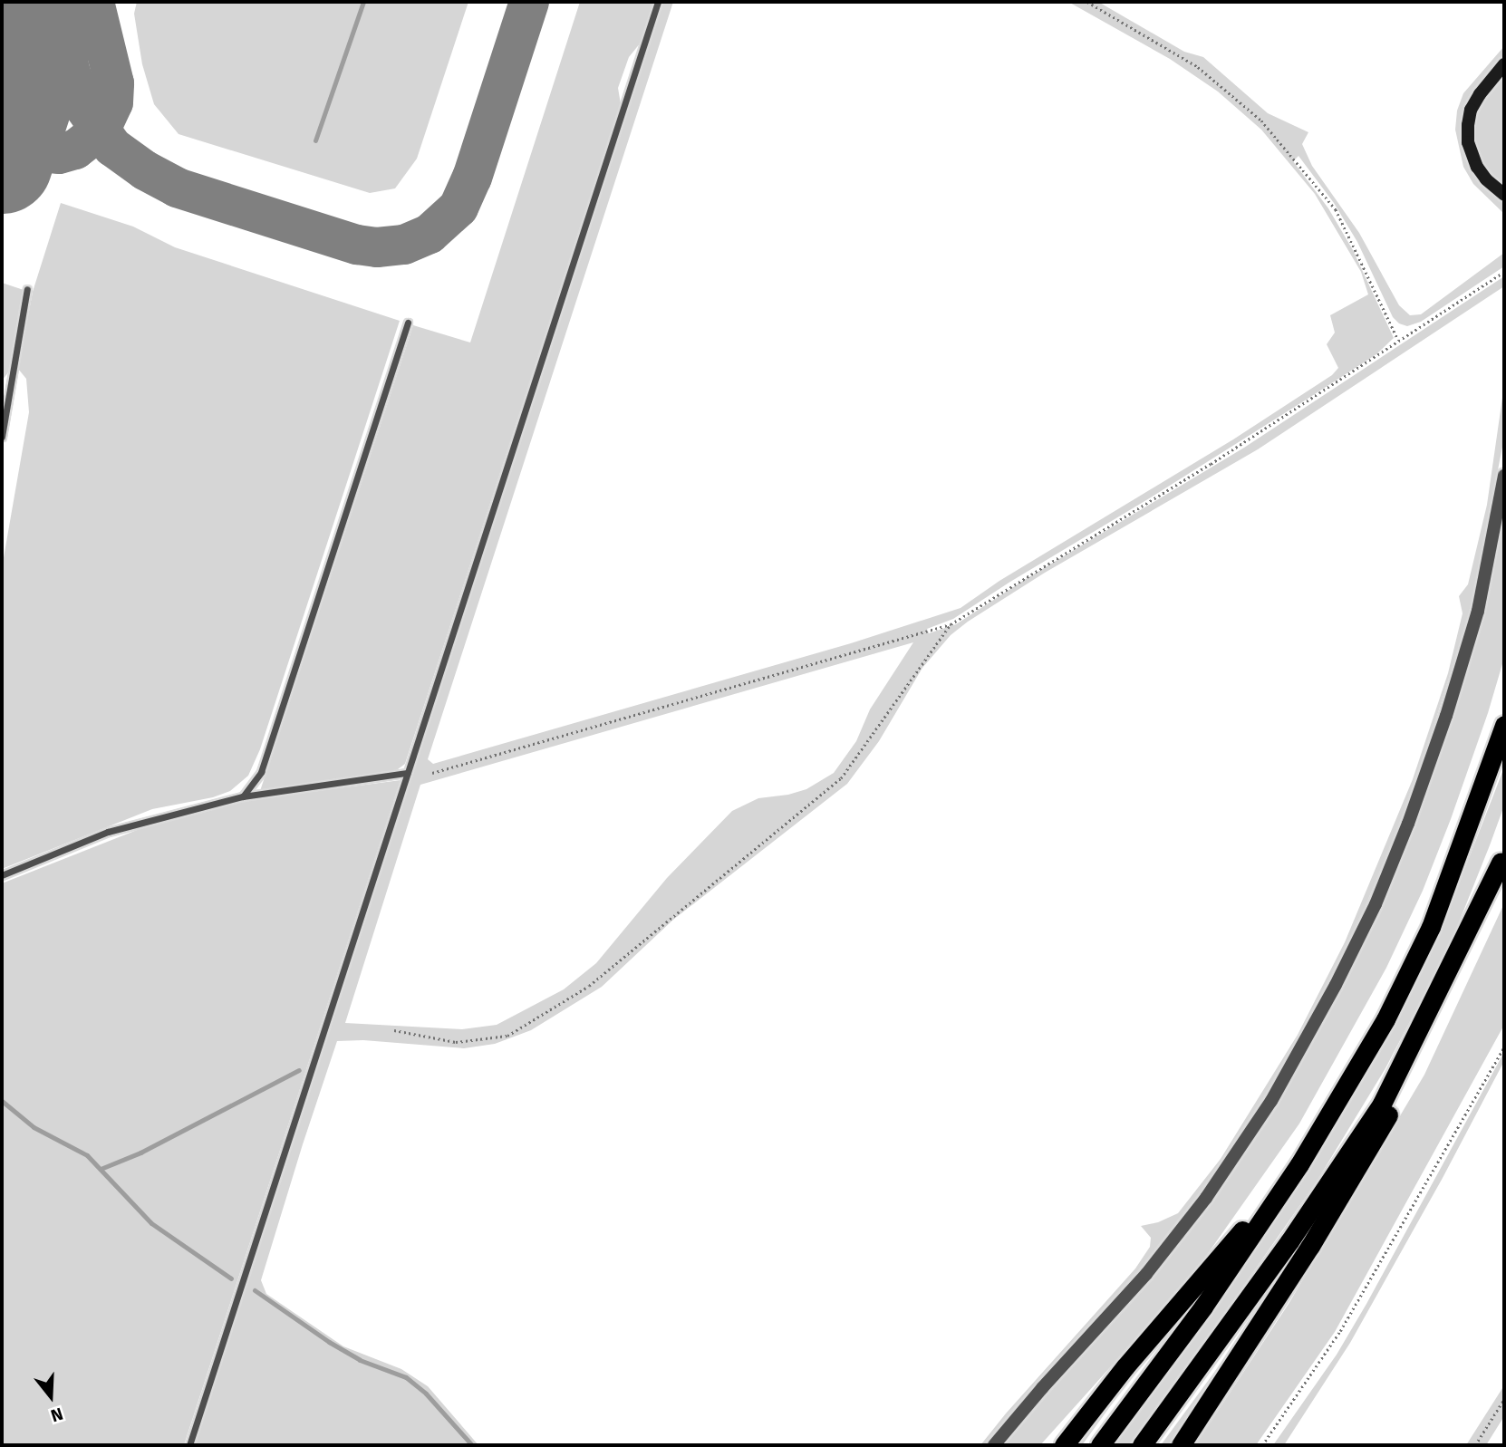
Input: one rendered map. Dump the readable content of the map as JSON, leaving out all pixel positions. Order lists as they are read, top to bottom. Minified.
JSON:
{"north":"bottom"}
